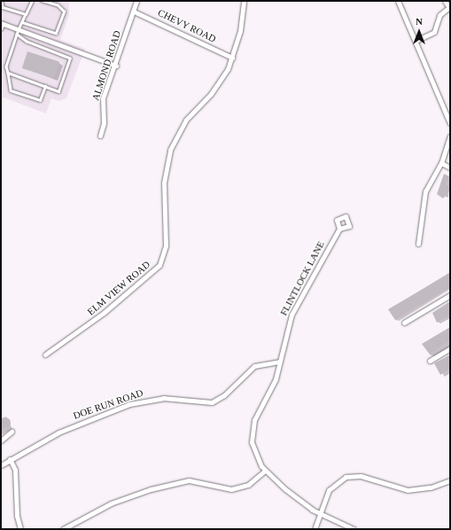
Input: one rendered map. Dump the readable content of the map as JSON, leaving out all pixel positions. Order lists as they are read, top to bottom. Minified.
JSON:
{"streets":{"street":["CHEVY ROAD","ALMOND ROAD","FLINTLOCK LANE","ELM VIEW ROAD","DOE RUN ROAD"]},"crossings":[["CHEVY ROAD","ALMOND ROAD"],["CHEVY ROAD","ELM VIEW ROAD"],["FLINTLOCK LANE","DOE RUN ROAD"]],"north":"top"}
